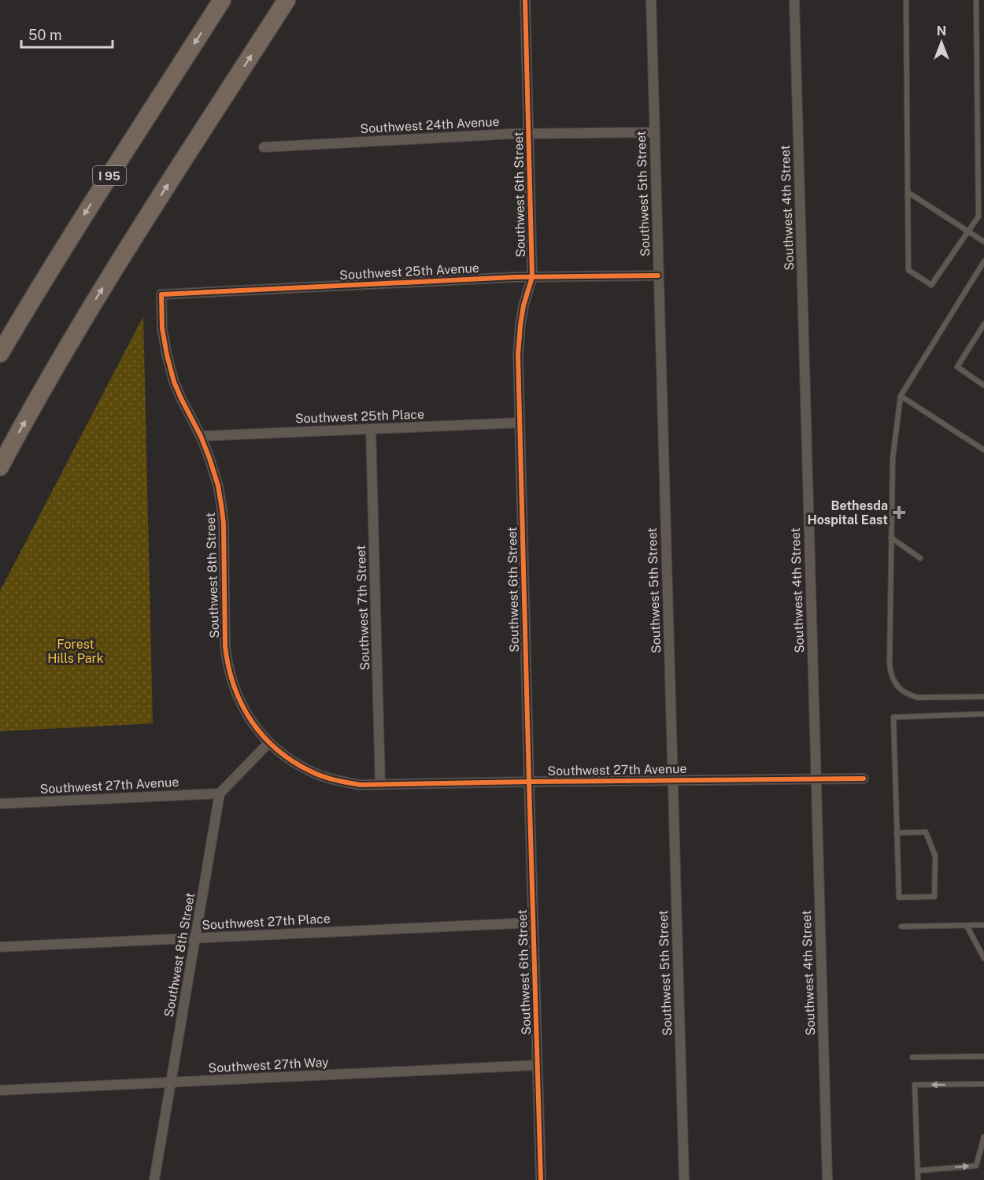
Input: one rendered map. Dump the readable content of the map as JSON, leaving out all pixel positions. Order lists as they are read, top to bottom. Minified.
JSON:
{"streets":{"highway":["I 95"],"street":["Southwest 24th Avenue","Southwest 5th Street","Southwest 6th Street","Southwest 4th Street","Southwest 25th Avenue","Southwest 25th Place","Southwest 8th Street","Southwest 7th Street","Southwest 27th Avenue","Southwest 27th Place","Southwest 27th Way"]},"crossings":[["Southwest 24th Avenue","Southwest 5th Street"],["Southwest 24th Avenue","Southwest 6th Street"],["Southwest 5th Street","Southwest 25th Avenue"],["Southwest 5th Street","Southwest 27th Avenue"],["Southwest 6th Street","Southwest 25th Avenue"],["Southwest 6th Street","Southwest 25th Place"],["Southwest 6th Street","Southwest 27th Avenue"],["Southwest 6th Street","Southwest 27th Place"],["Southwest 6th Street","Southwest 27th Way"],["Southwest 4th Street","Southwest 27th Avenue"],["Southwest 25th Avenue","Southwest 8th Street"],["Southwest 25th Place","Southwest 8th Street"],["Southwest 25th Place","Southwest 7th Street"],["Southwest 8th Street","Southwest 27th Avenue"],["Southwest 8th Street","Southwest 27th Place"],["Southwest 8th Street","Southwest 27th Way"],["Southwest 7th Street","Southwest 27th Avenue"]],"parks":["Forest Hills Park"],"places":{"health":["Bethesda Hospital East"]},"scale_bar":"50 m","north":"top"}
